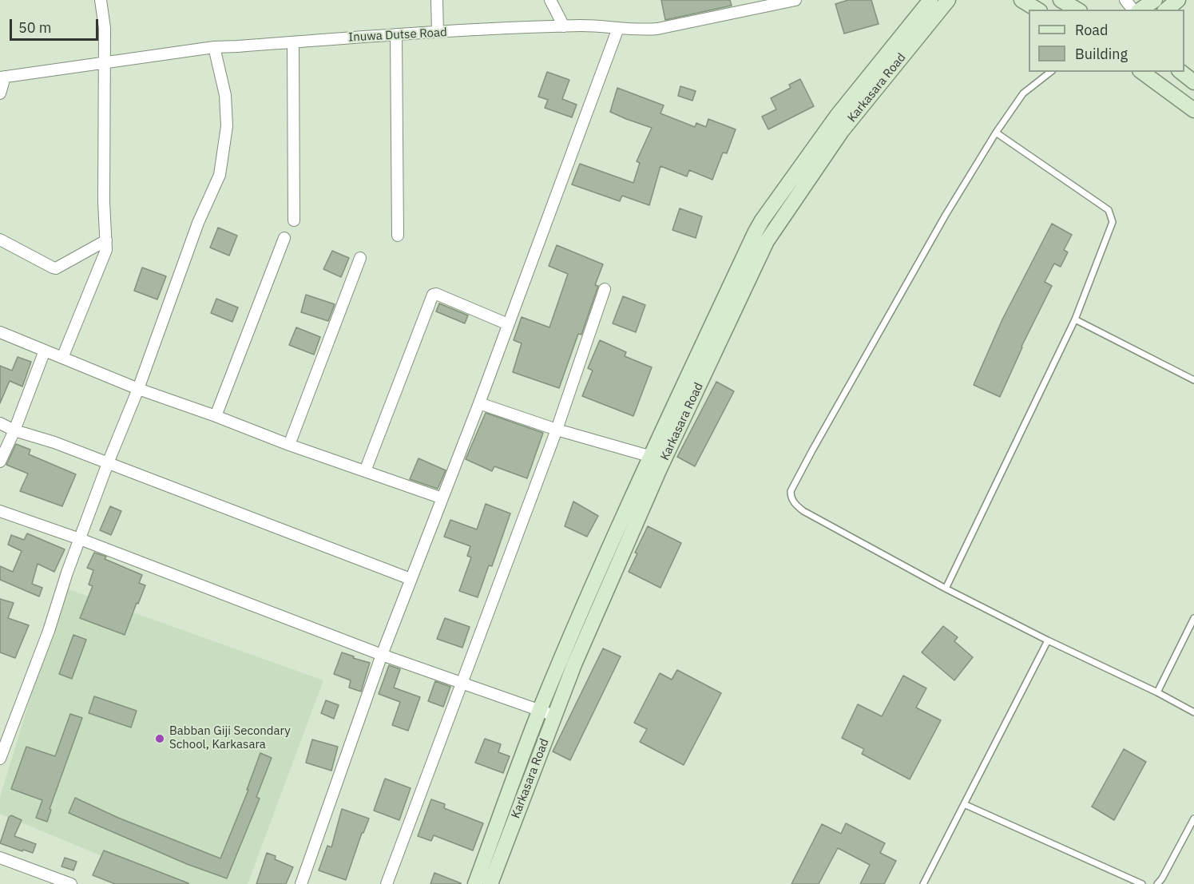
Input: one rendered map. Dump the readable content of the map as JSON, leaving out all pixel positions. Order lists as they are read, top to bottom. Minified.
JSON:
{"streets":{"main road":["Karkasara Road"],"street":["Inuwa Dutse Road"]},"places":["Babban Giji Secondary School, Karkasara"],"legend":["Road","Building"],"scale_bar":"50 m"}
